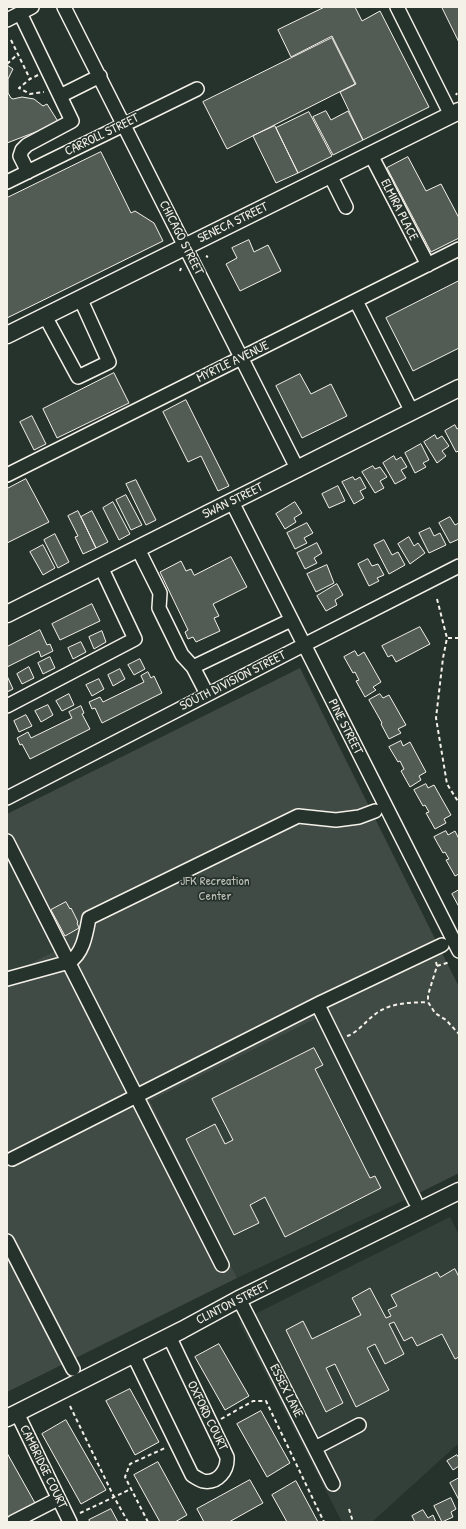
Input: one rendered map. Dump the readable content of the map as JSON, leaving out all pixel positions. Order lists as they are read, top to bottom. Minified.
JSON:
{"streets":{"main road":["SENECA STREET","SWAN STREET","CLINTON STREET"],"street":["CARROLL STREET","ELMIRA PLACE","CHICAGO STREET","MYRTLE AVENUE","SOUTH DIVISION STREET","PINE STREET","ESSEX LANE","OXFORD COURT","CAMBRIDGE COURT"]},"crossings":[["CARROLL STREET","CHICAGO STREET"],["ELMIRA PLACE","SENECA STREET"],["ELMIRA PLACE","MYRTLE AVENUE"],["SENECA STREET","CHICAGO STREET"],["CHICAGO STREET","MYRTLE AVENUE"],["CHICAGO STREET","SWAN STREET"],["SWAN STREET","PINE STREET"],["SOUTH DIVISION STREET","PINE STREET"],["CLINTON STREET","ESSEX LANE"],["CLINTON STREET","OXFORD COURT"],["CLINTON STREET","CAMBRIDGE COURT"]],"parks":["JFK Recreation Center"]}
